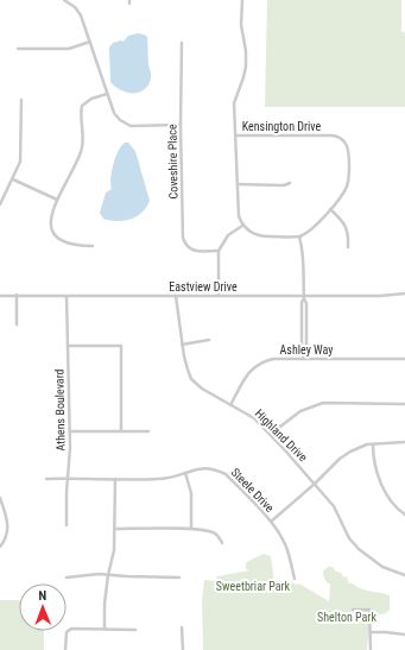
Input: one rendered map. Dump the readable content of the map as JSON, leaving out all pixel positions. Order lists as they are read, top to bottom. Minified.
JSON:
{"streets":{"street":["Kensington Drive","Coveshire Place","Eastview Drive","Ashley Way","Athens Boulevard","Highland Drive","Steele Drive"]},"crossings":[["Eastview Drive","Athens Boulevard"],["Eastview Drive","Highland Drive"],["Ashley Way","Highland Drive"],["Athens Boulevard","Steele Drive"]],"parks":["Sweetbriar Park","Shelton Park"],"north":"top"}
